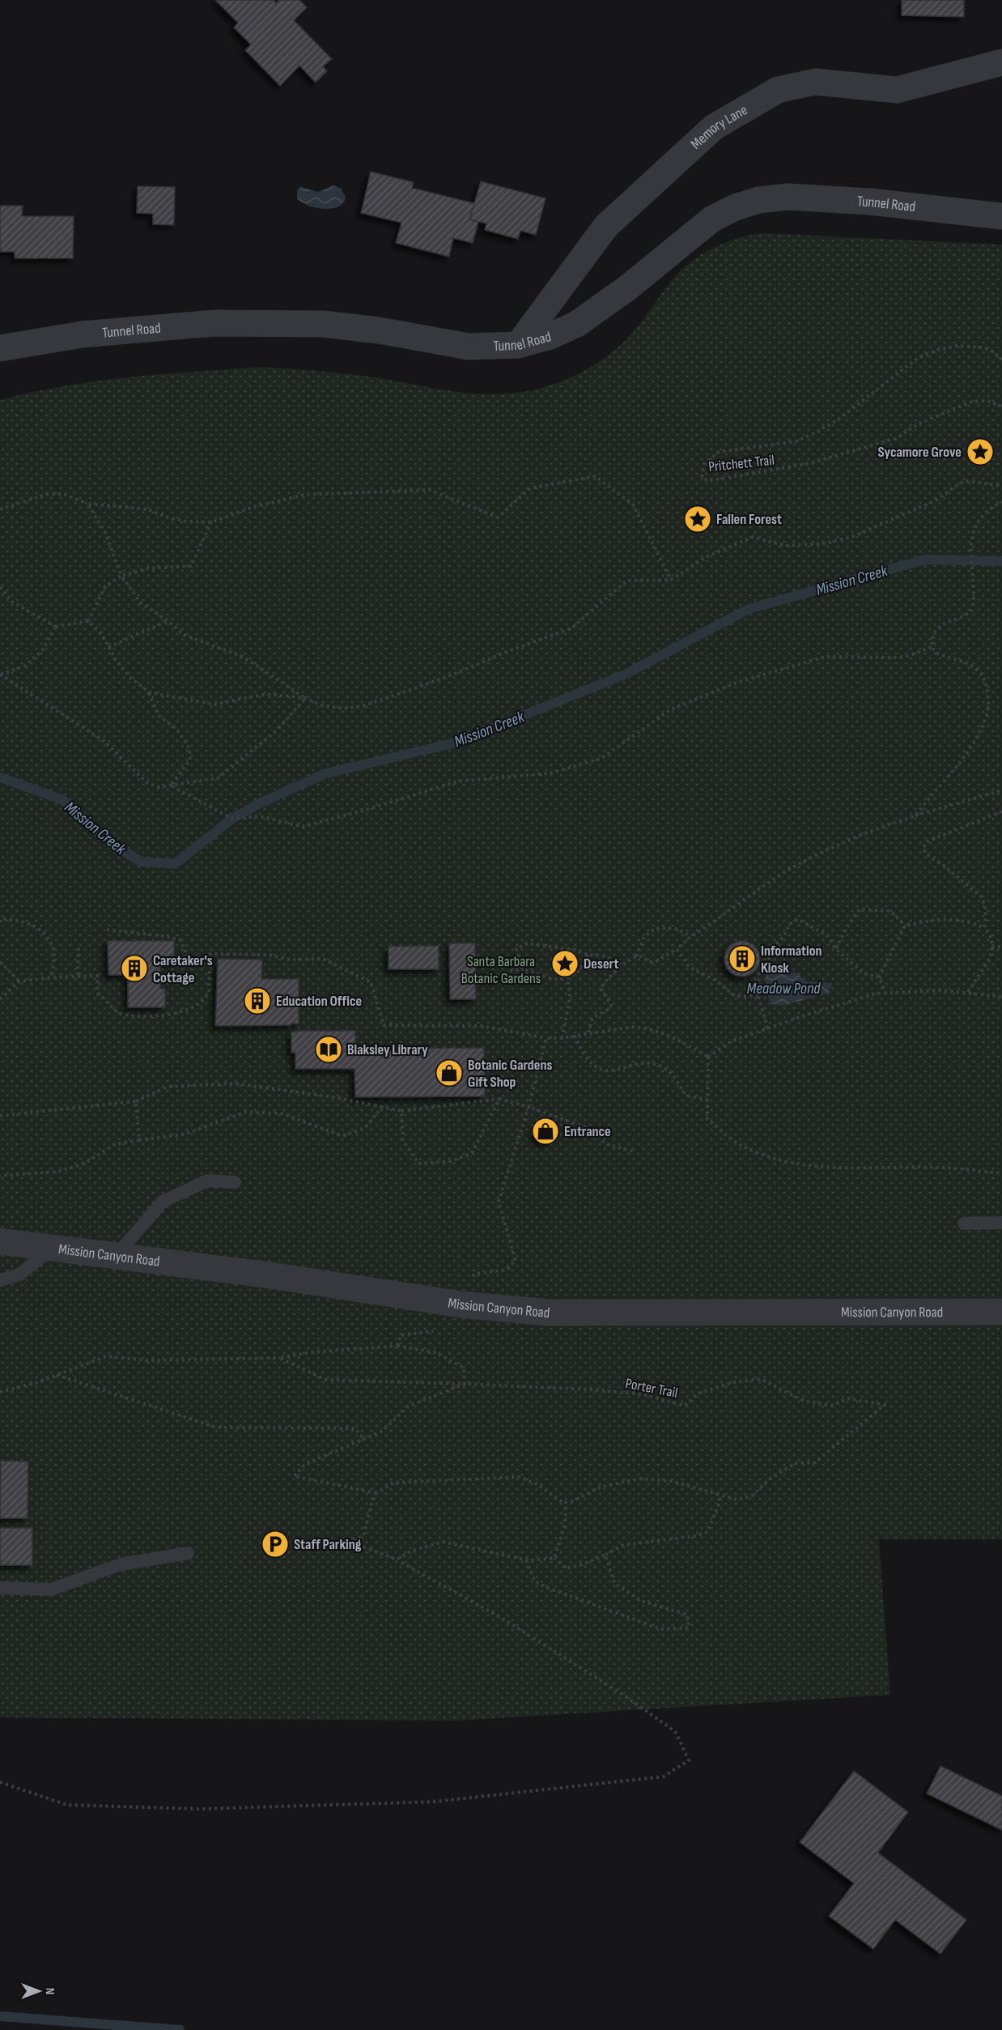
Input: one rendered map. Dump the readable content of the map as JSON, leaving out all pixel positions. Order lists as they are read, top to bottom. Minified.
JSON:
{"streets":{"street":["Memory Lane","Tunnel Road","Mission Canyon Road"],"path":["Pritchett Trail","Porter Trail"]},"crossings":[["Memory Lane","Tunnel Road"]],"water":["Mission Creek","Meadow Pond"],"parks":["Santa Barbara Botanic Gardens"],"places":{"place":["Sycamore Grove","Fallen Forest","Desert"],"building":["Information Kiosk","Caretaker's Cottage","Education Office"],"library":["Blaksley Library"],"shop":["Botanic Gardens Gift Shop","Entrance"],"parking":["Staff Parking"]},"north":"right"}
